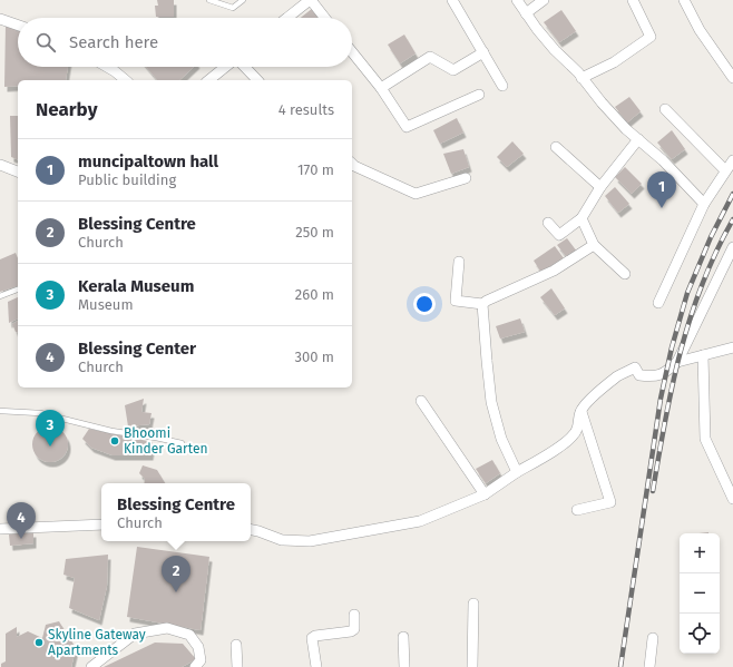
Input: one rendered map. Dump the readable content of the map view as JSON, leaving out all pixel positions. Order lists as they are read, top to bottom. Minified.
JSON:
{"places":["Bhoomi Kinder Garten","Skyline Gateway Apartments"],"page":{"search":"Search here","heading":["Nearby","4 results"],"list":[{"mark":"1","name":"muncipaltown hall","note":"Public building","value":"170 m"},{"mark":"2","name":"Blessing Centre","note":"Church","value":"250 m"},{"mark":"3","name":"Kerala Museum","note":"Museum","value":"260 m"},{"mark":"4","name":"Blessing Center","note":"Church","value":"300 m"}],"pins":["1","3","4","2"],"popup":["Blessing Centre","Church"],"map_buttons":["+","−"]}}
